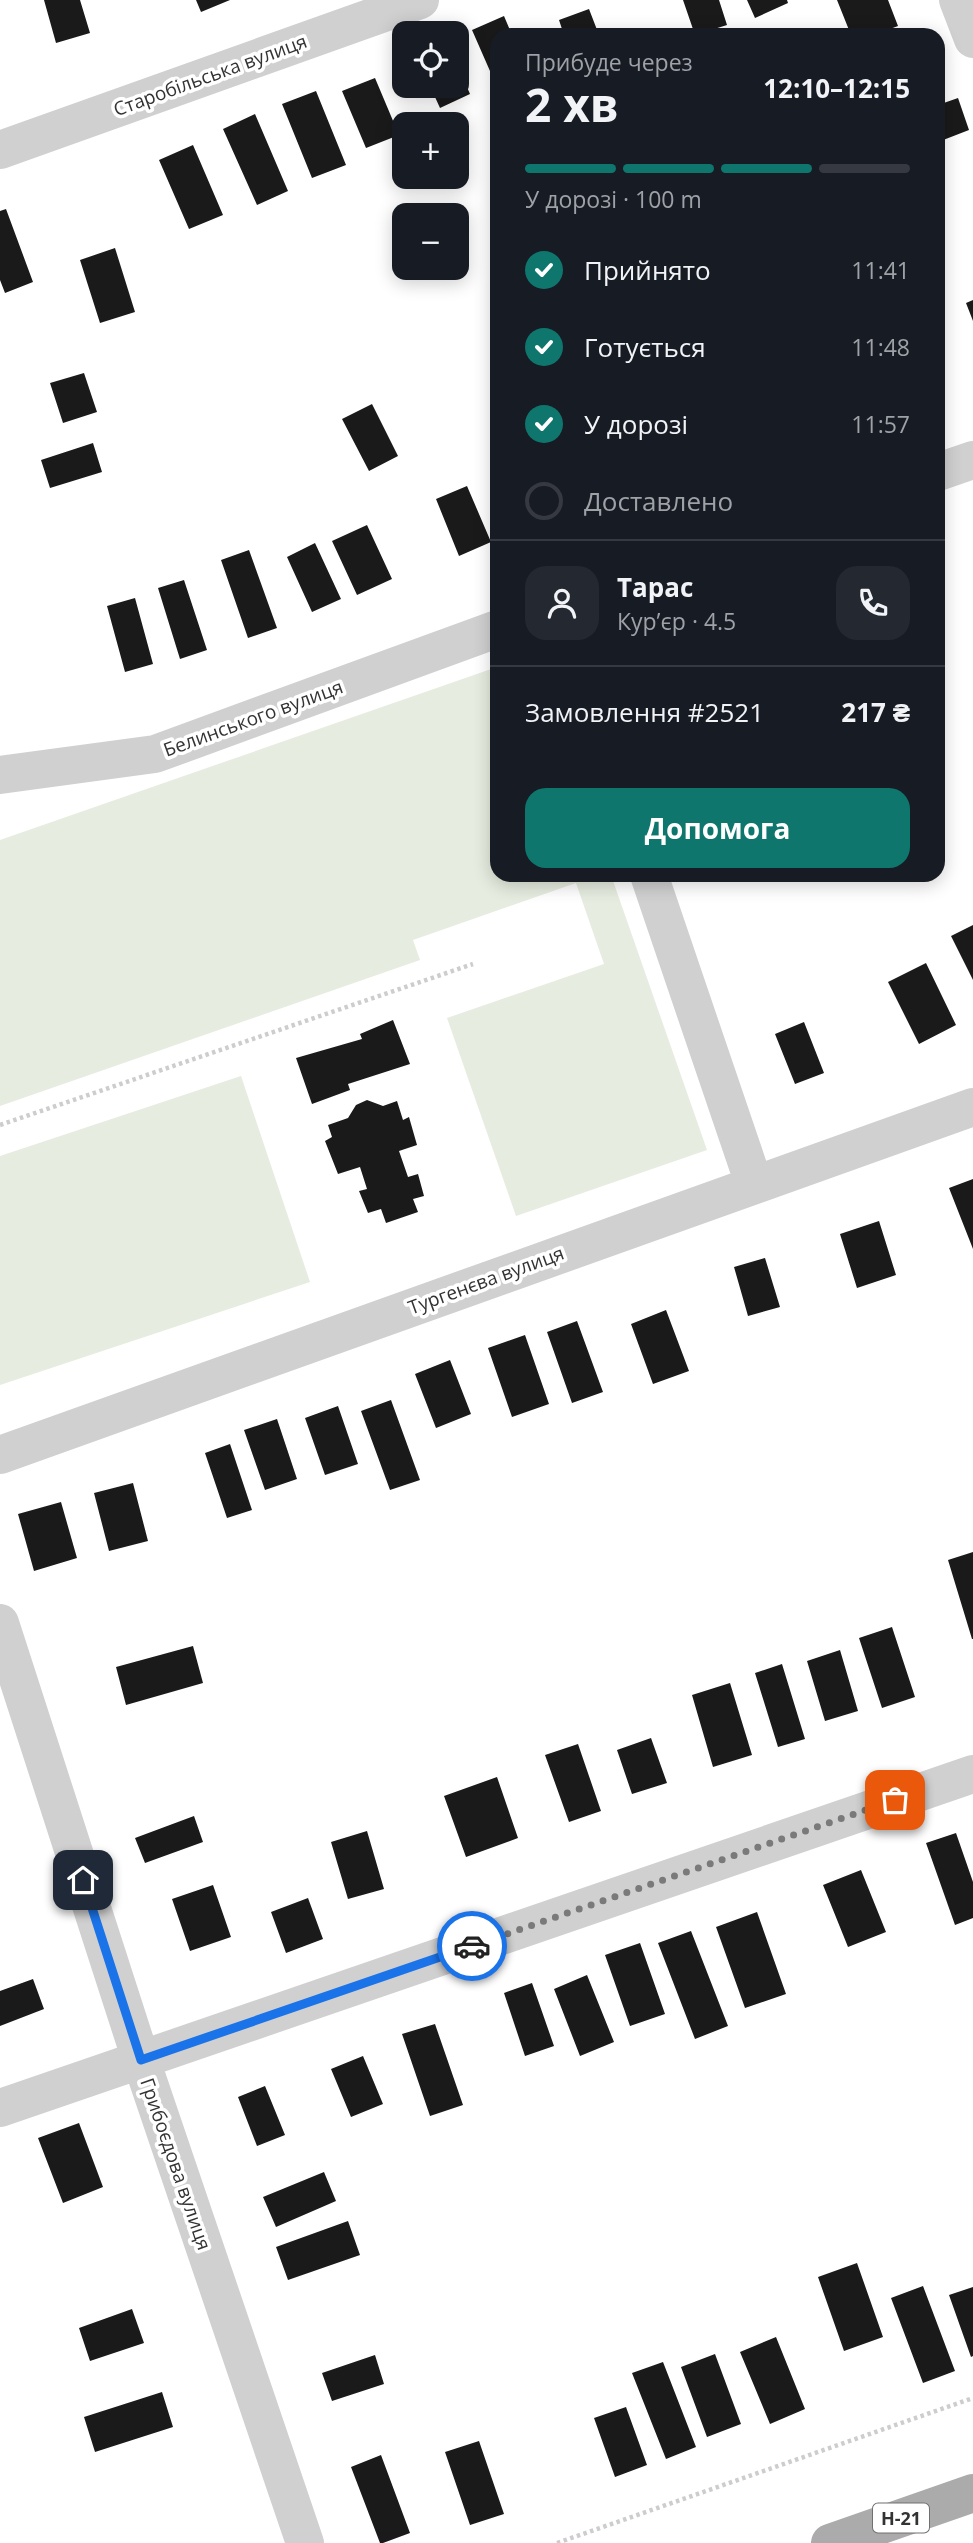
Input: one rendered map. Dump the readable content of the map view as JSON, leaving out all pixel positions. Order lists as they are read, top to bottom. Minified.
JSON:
{"streets":{"main road":["Н-21"],"street":["Старобільська вулиця","Белинського вулиця","Тургенєва вулиця","Грибоєдова вулиця"]},"page":{"map_buttons":["+","−"],"heading":["2 хв","Прибуде через","12:10–12:15"],"panel":["Тарас","Кур’єр · 4.5","Замовлення #2521","217 ₴"],"bar":"У дорозі · 100 m","list":[["Прийнято","11:41"],["Готується","11:48"],["У дорозі","11:57"],"Доставлено"],"buttons":"Допомога"}}
